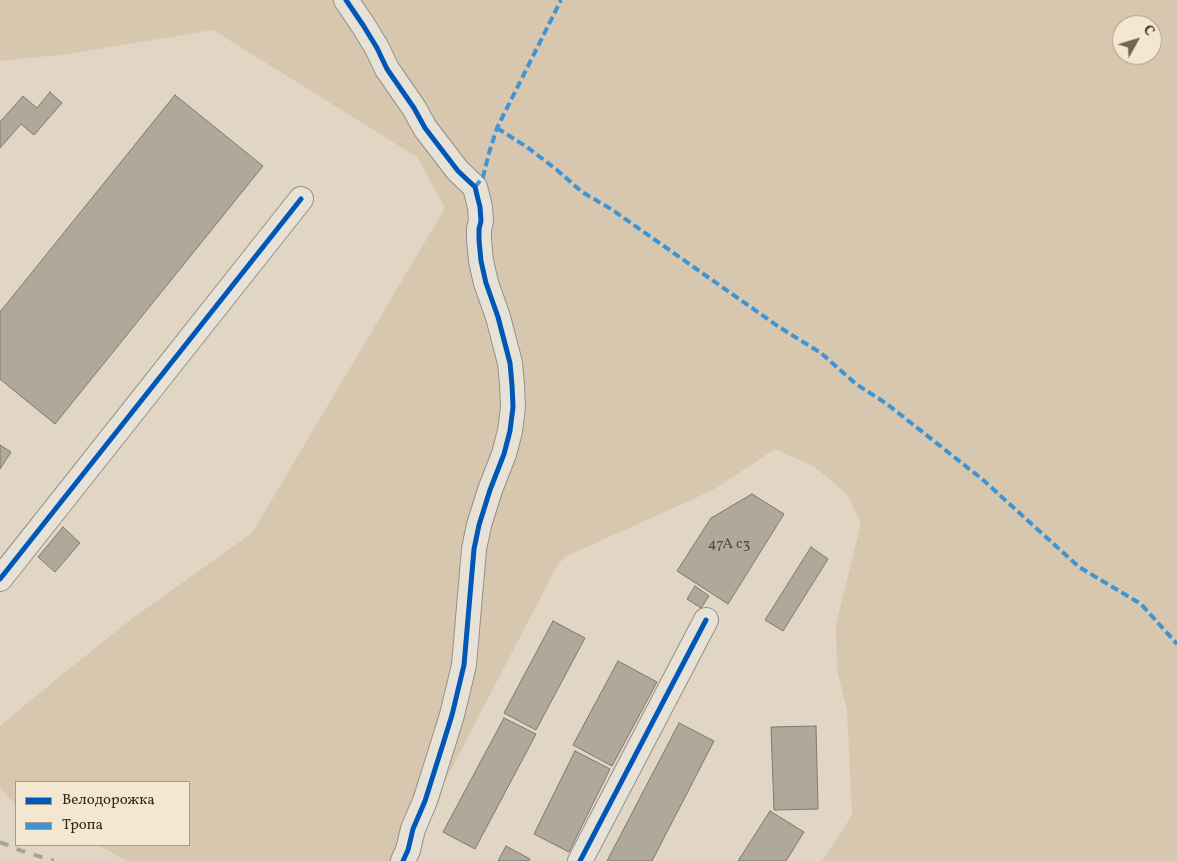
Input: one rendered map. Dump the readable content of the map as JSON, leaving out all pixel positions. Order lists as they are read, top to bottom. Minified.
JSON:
{"house_numbers":["47А с3"],"legend":["Велодорожка","Тропа"],"north":"top right"}
